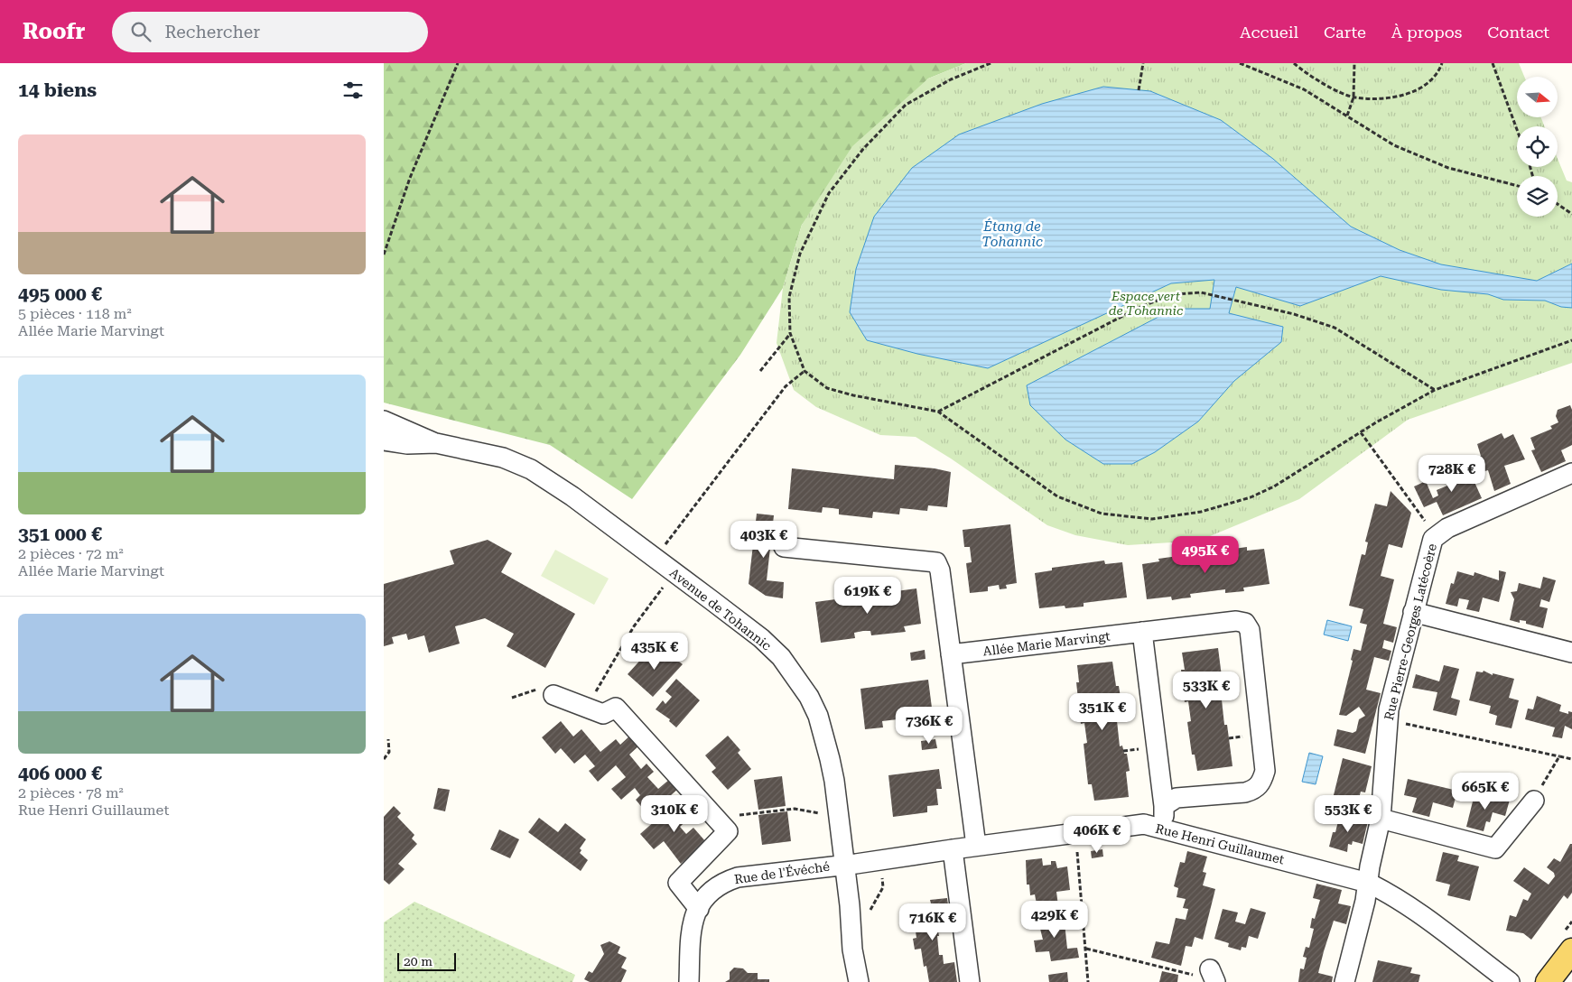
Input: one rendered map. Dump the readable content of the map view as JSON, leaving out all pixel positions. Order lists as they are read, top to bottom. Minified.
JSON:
{"streets":{"street":["Avenue de Tohannic","Rue Pierre-Georges Latécoère","Allée Marie Marvingt","Rue Henri Guillaumet","Rue de l'Évéché"]},"crossings":[["Avenue de Tohannic","Rue Henri Guillaumet"],["Avenue de Tohannic","Rue de l'Évéché"],["Rue Pierre-Georges Latécoère","Rue Henri Guillaumet"],["Rue Henri Guillaumet","Rue de l'Évéché"]],"water":["Étang de Tohannic"],"parks":["Espace vert de Tohannic"],"scale_bar":"20 m","north":"right","page":{"header":"Roofr","search":"Rechercher","nav":["Accueil","Carte","À propos","Contact"],"heading":"14 biens","list":[{"name":"495 000 €","note":"5 pièces · 118 m² · Allée Marie Marvingt"},{"name":"351 000 €","note":"2 pièces · 72 m² · Allée Marie Marvingt"},{"name":"406 000 €","note":"2 pièces · 78 m² · Rue Henri Guillaumet"}],"price":["728K €","403K €","495K €","619K €","435K €","533K €","351K €","736K €","665K €","310K €","553K €","406K €","429K €","716K €"],"scale":"20 m"}}
